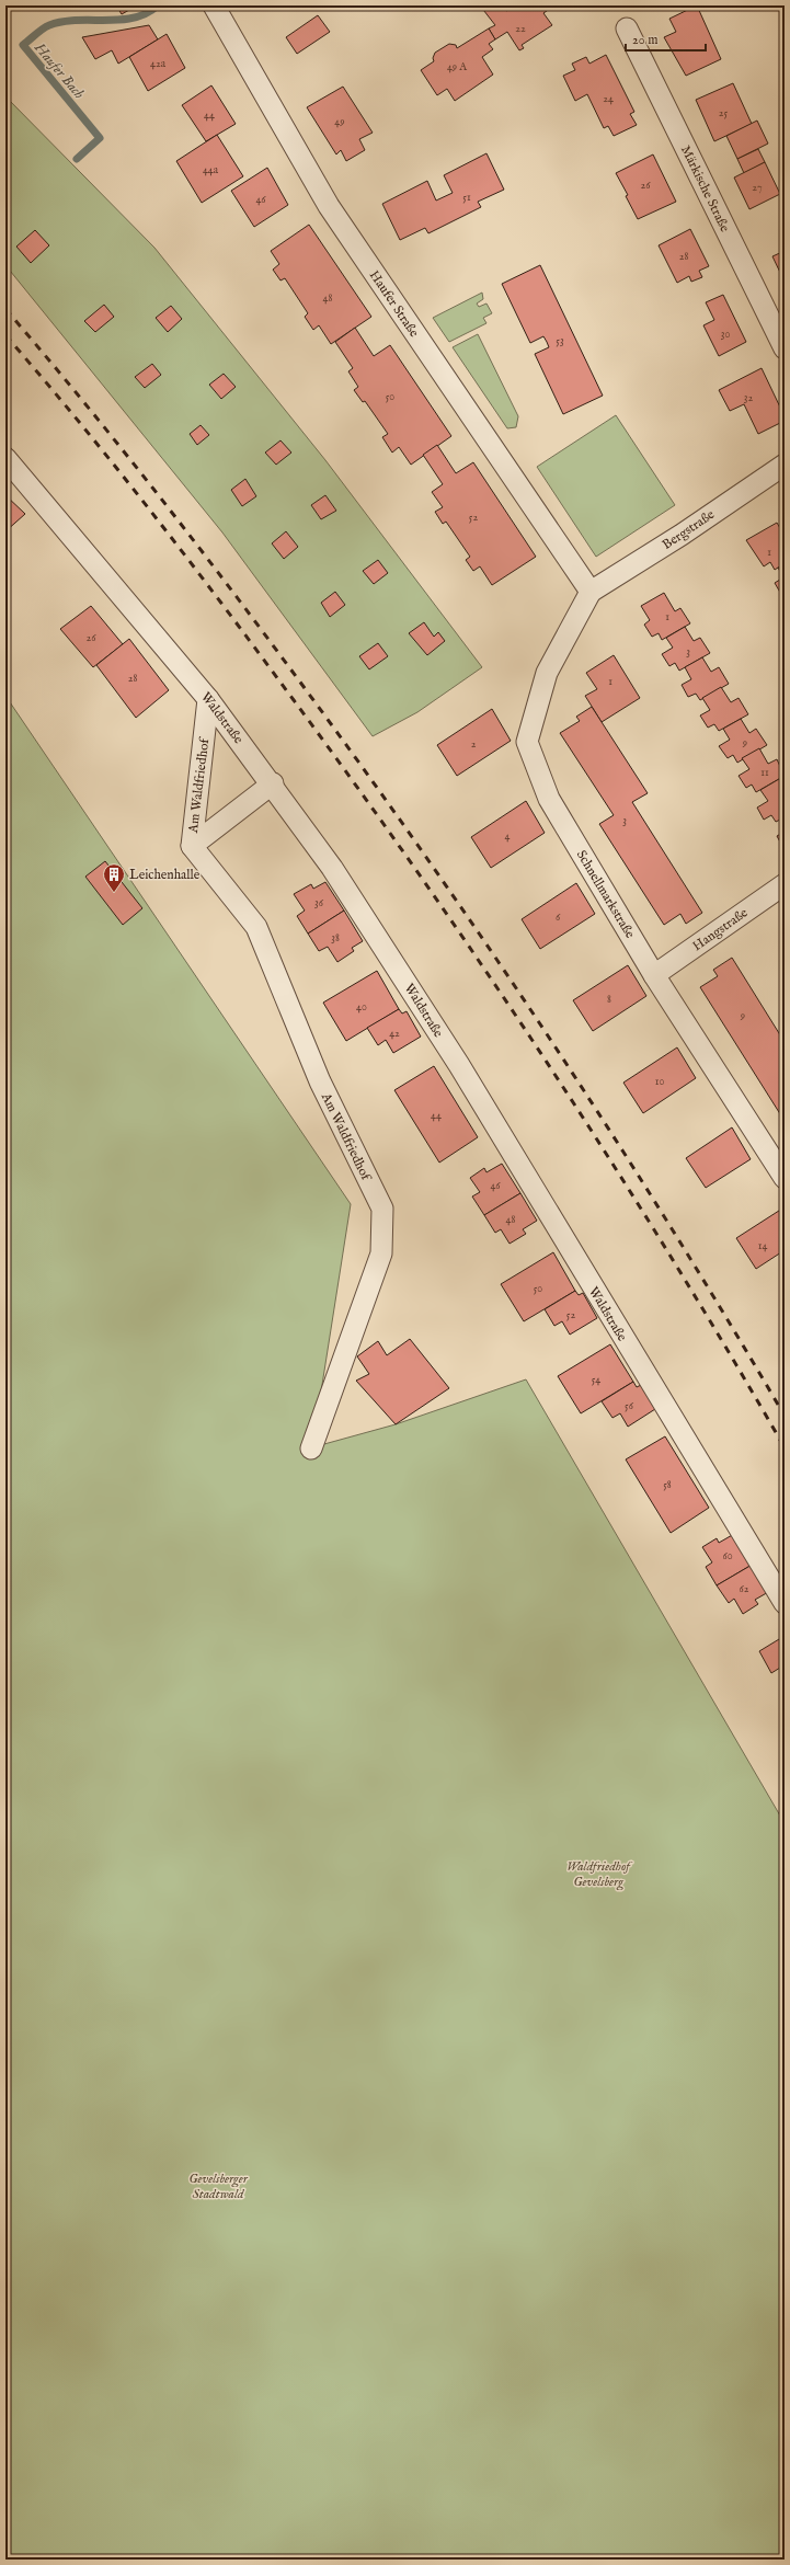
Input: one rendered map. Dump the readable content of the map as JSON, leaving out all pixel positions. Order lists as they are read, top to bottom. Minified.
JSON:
{"streets":{"street":["Märkische Straße","Haufer Straße","Bergstraße","Waldstraße","Am Waldfriedhof","Schnellmarkstraße","Hangstraße"]},"crossings":[["Haufer Straße","Bergstraße"],["Haufer Straße","Schnellmarkstraße"],["Bergstraße","Schnellmarkstraße"],["Waldstraße","Am Waldfriedhof"],["Schnellmarkstraße","Hangstraße"]],"water":["Haufer Bach"],"parks":["Waldfriedhof Gevelsberg","Gevelsberger Stadtwald"],"places":{"building":["Leichenhalle"]},"house_numbers":["22","42a","49 A","24","25","44","49","44a","26","27","51","46","28","48","30","53","50","32","52","1","1","26","3","28","1","9","2","11","3","4","36","6","38","8","40","9","42","10","44","46","48","14","50","52","54","56","58","60","62"],"scale_bar":"20 m"}
